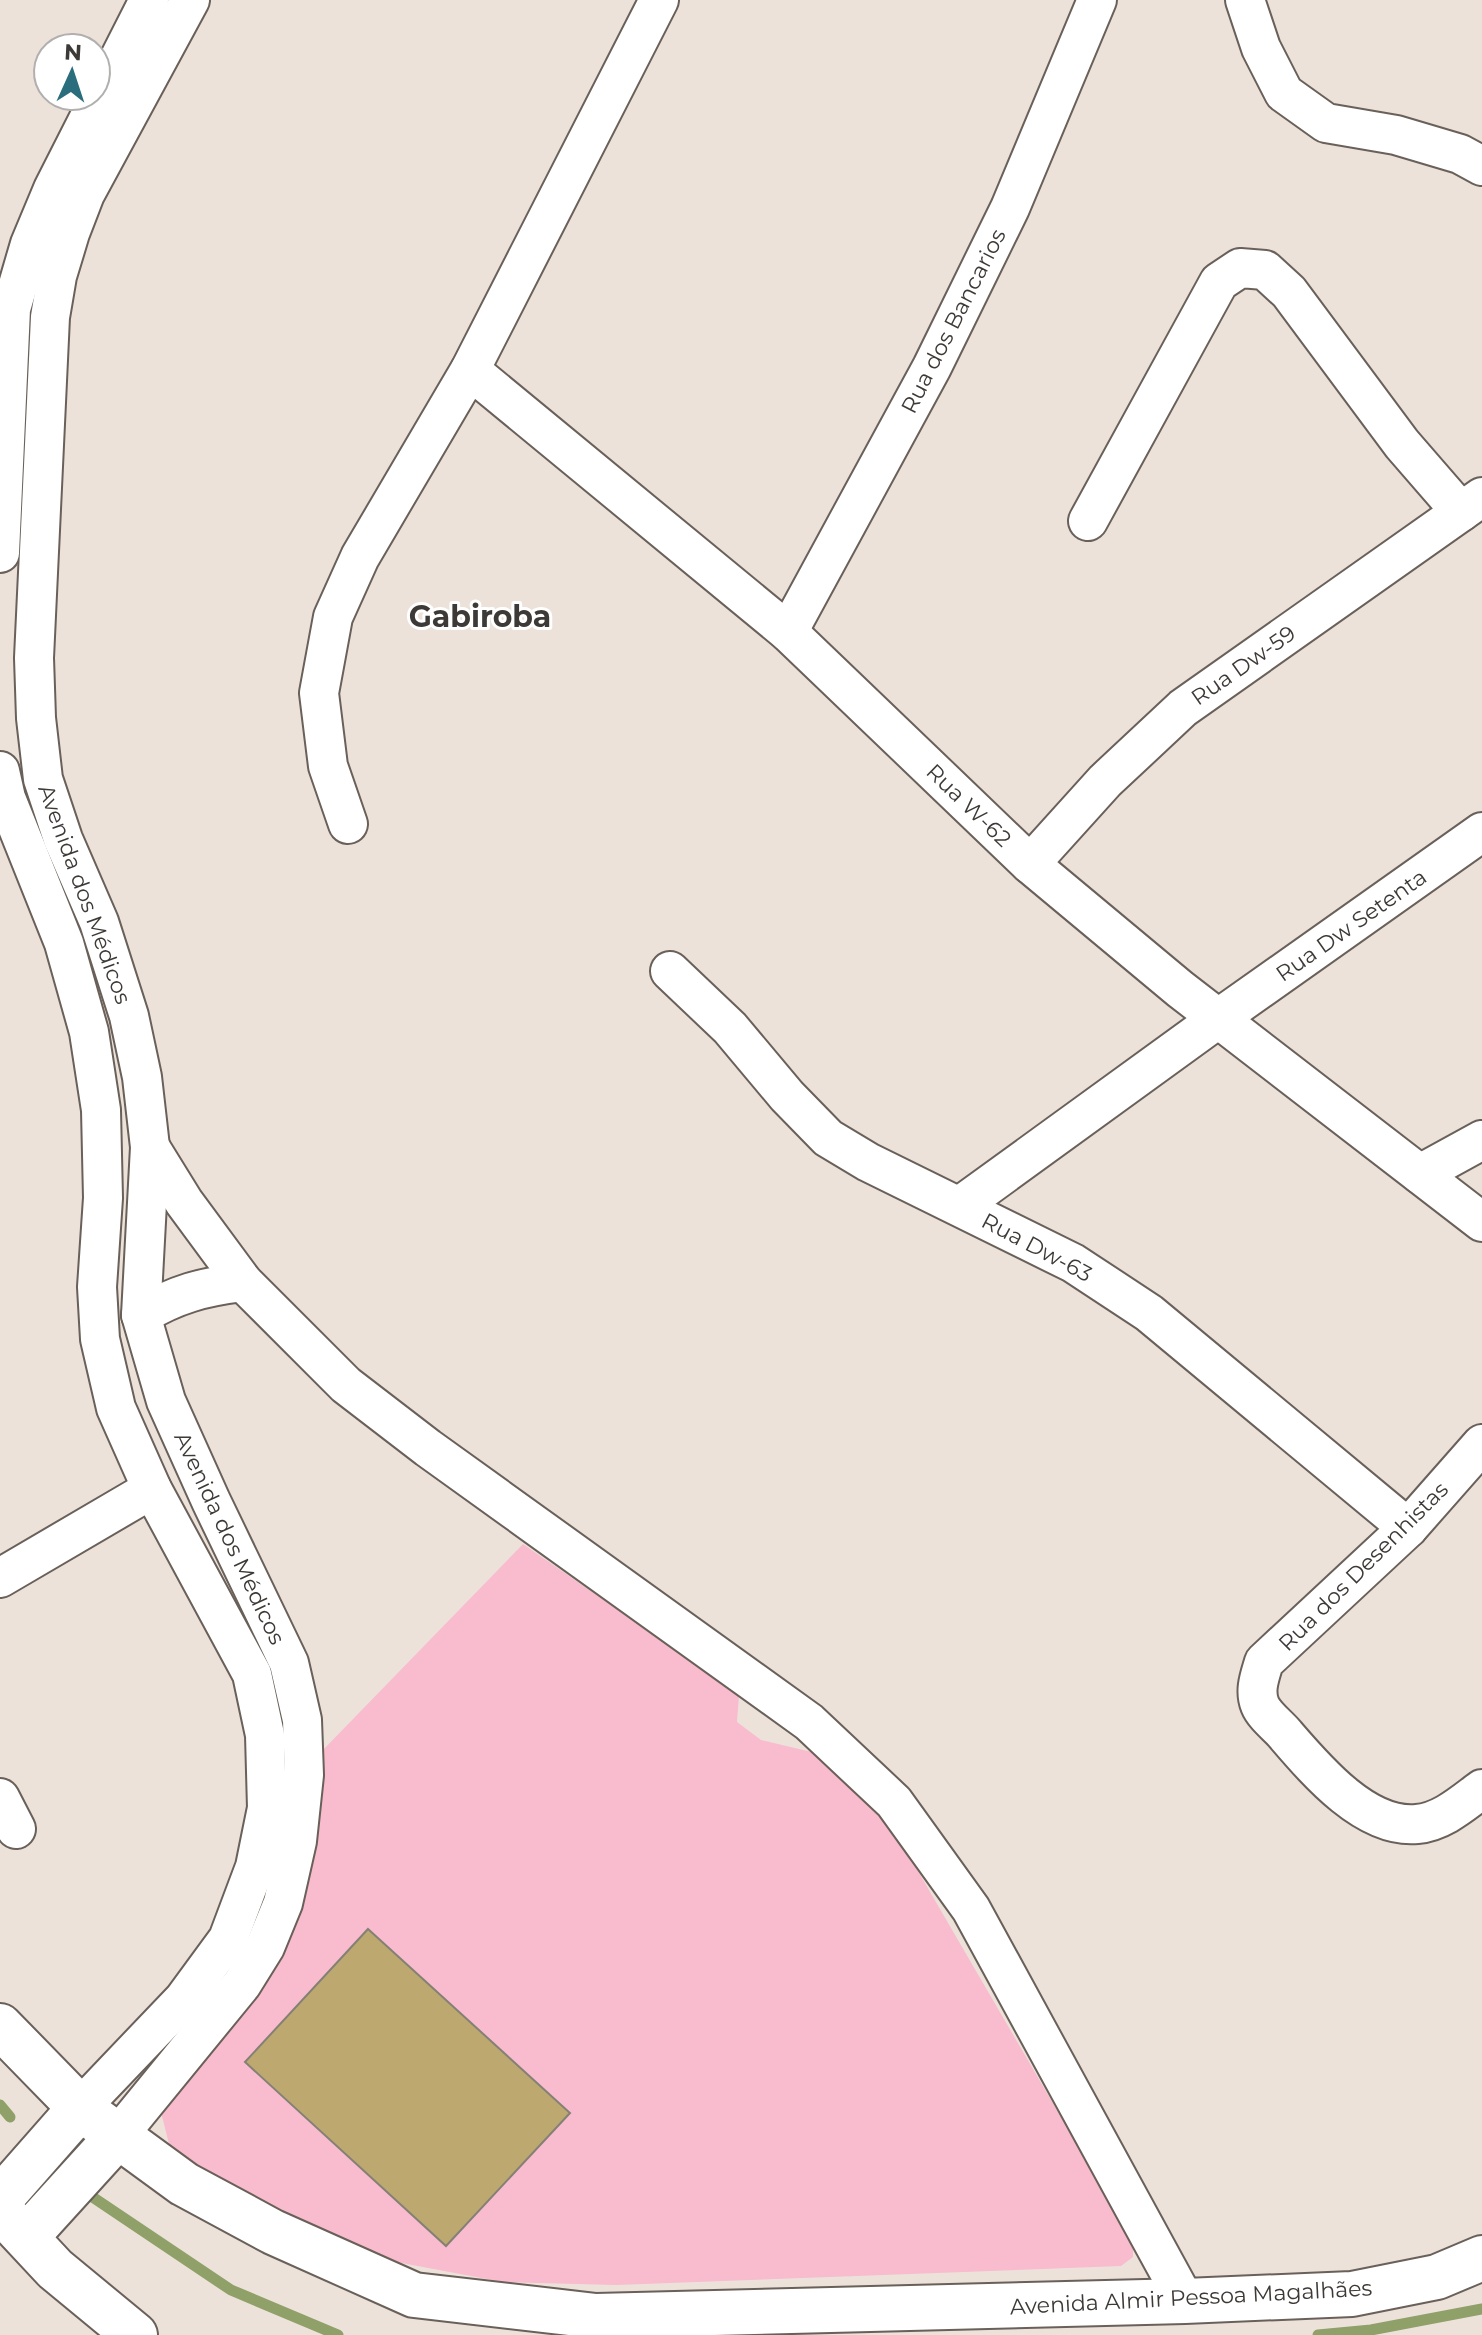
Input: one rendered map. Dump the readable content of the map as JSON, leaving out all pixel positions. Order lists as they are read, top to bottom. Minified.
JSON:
{"streets":{"street":["Rua dos Bancarios","Rua Dw-59","Rua W-62","Avenida dos Médicos","Rua Dw Setenta","Rua Dw-63","Rua dos Desenhistas","Avenida Almir Pessoa Magalhães"]},"crossings":[["Rua dos Bancarios","Rua W-62"],["Rua Dw-59","Rua W-62"],["Rua W-62","Rua Dw Setenta"],["Avenida dos Médicos","Avenida Almir Pessoa Magalhães"],["Rua Dw Setenta","Rua Dw-63"],["Rua Dw-63","Rua dos Desenhistas"]],"districts":["Gabiroba"],"north":"top"}
